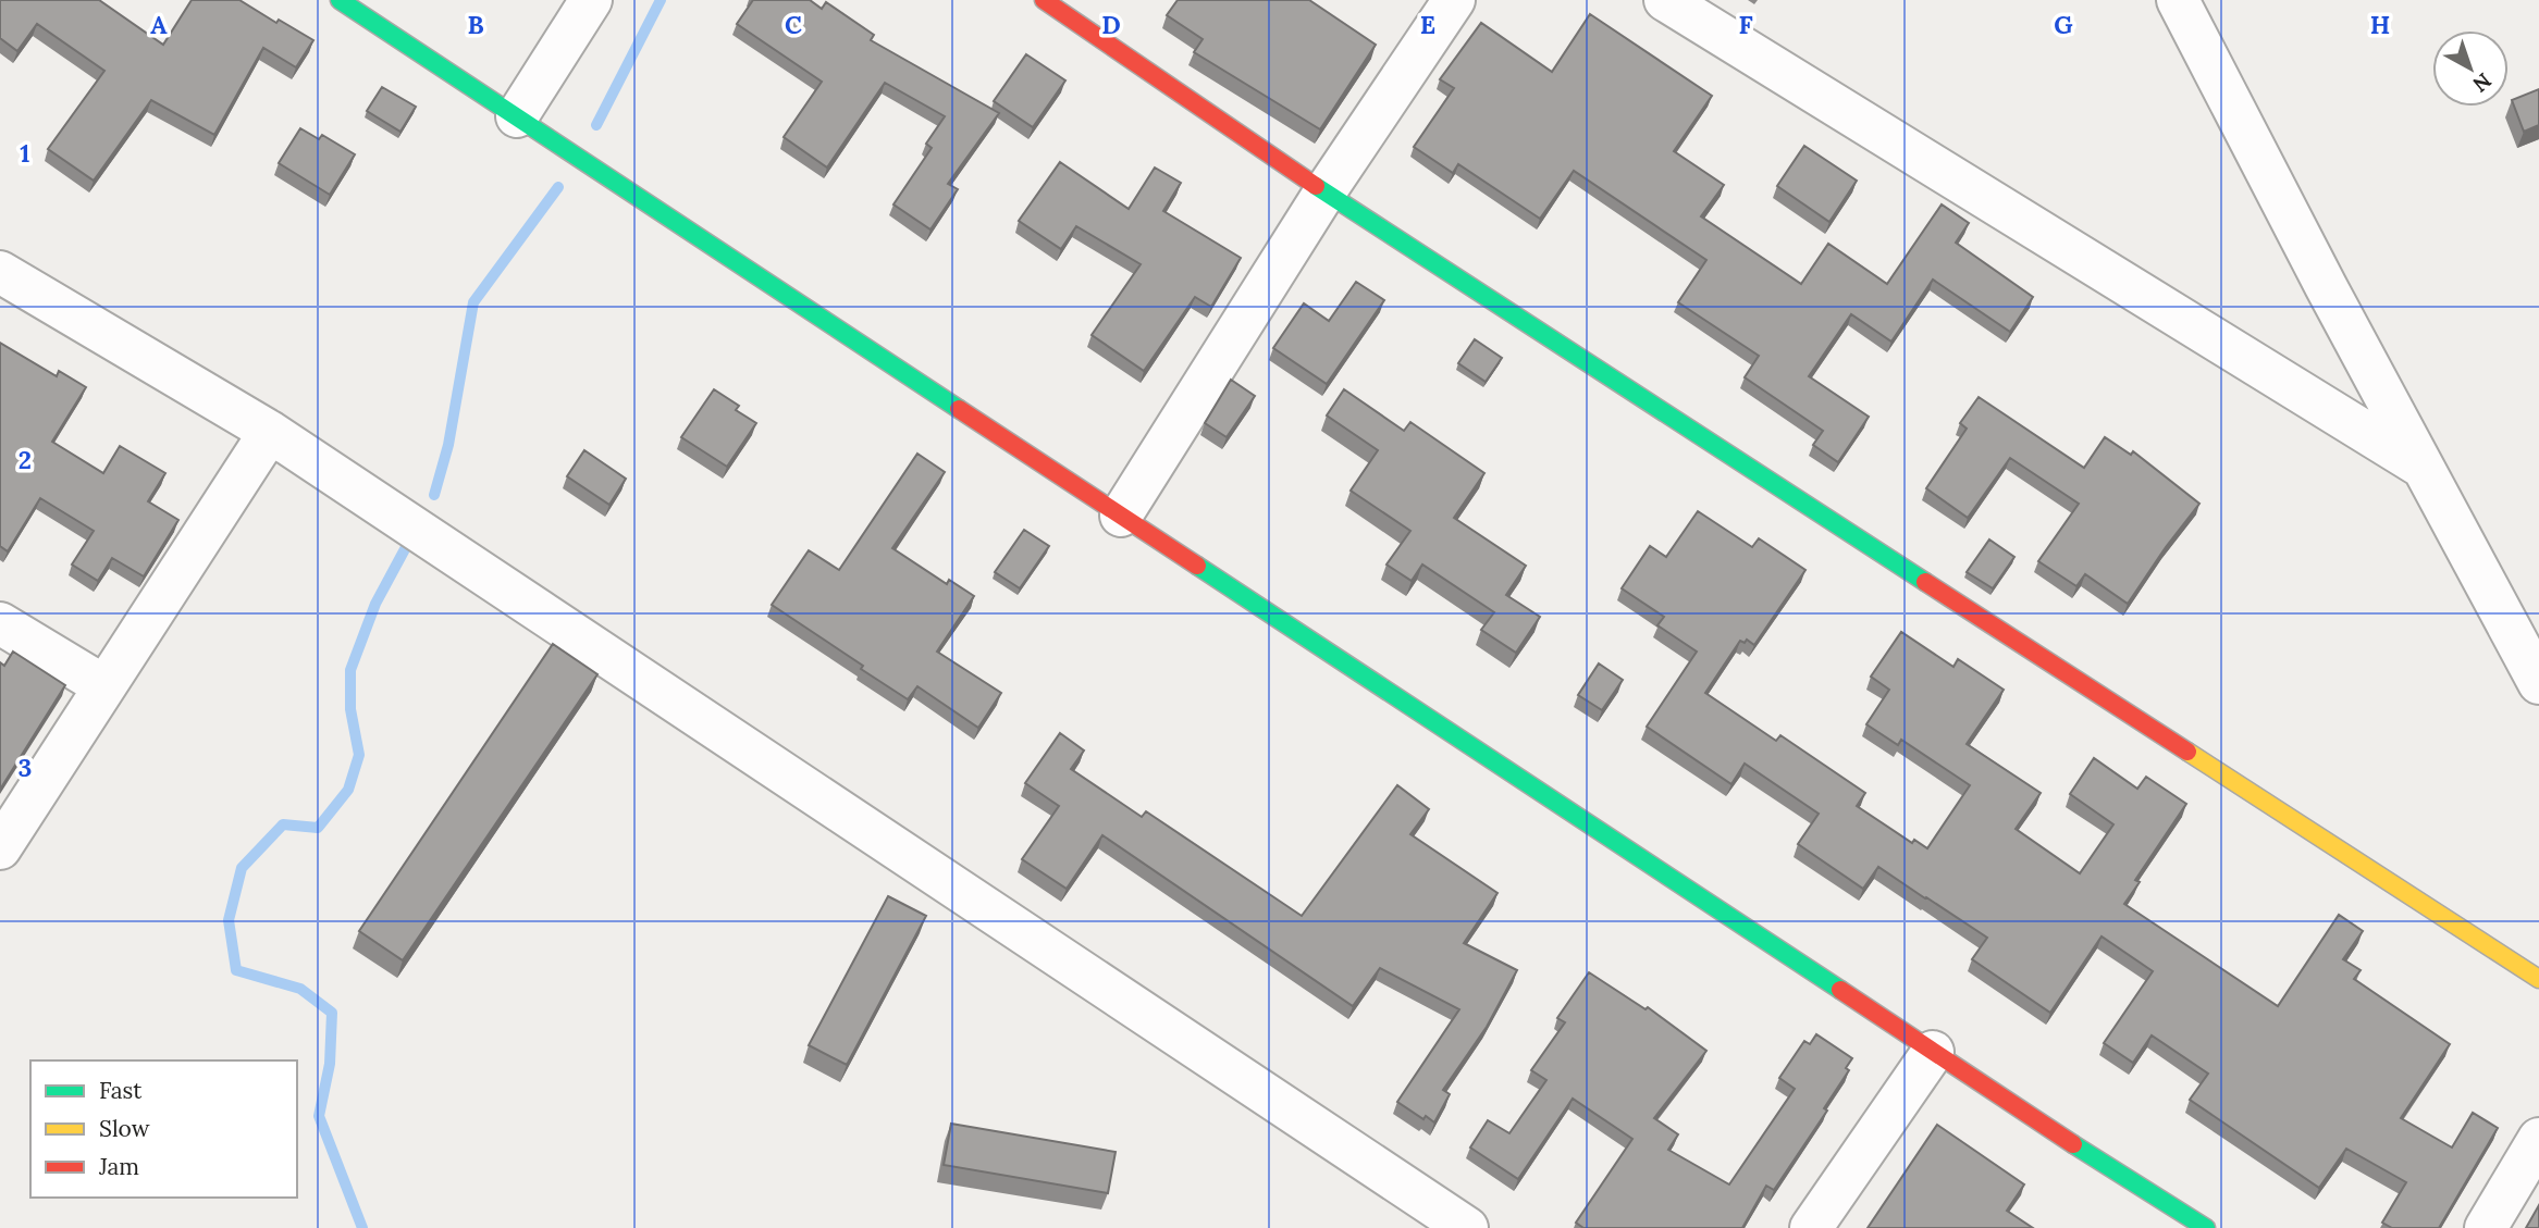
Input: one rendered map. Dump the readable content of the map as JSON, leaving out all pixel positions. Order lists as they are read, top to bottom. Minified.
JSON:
{"legend":["Fast","Slow","Jam"],"north":"bottom right","grid":{"columns":["A","B","C","D","E","F","G","H"],"rows":["1","2","3"]}}
